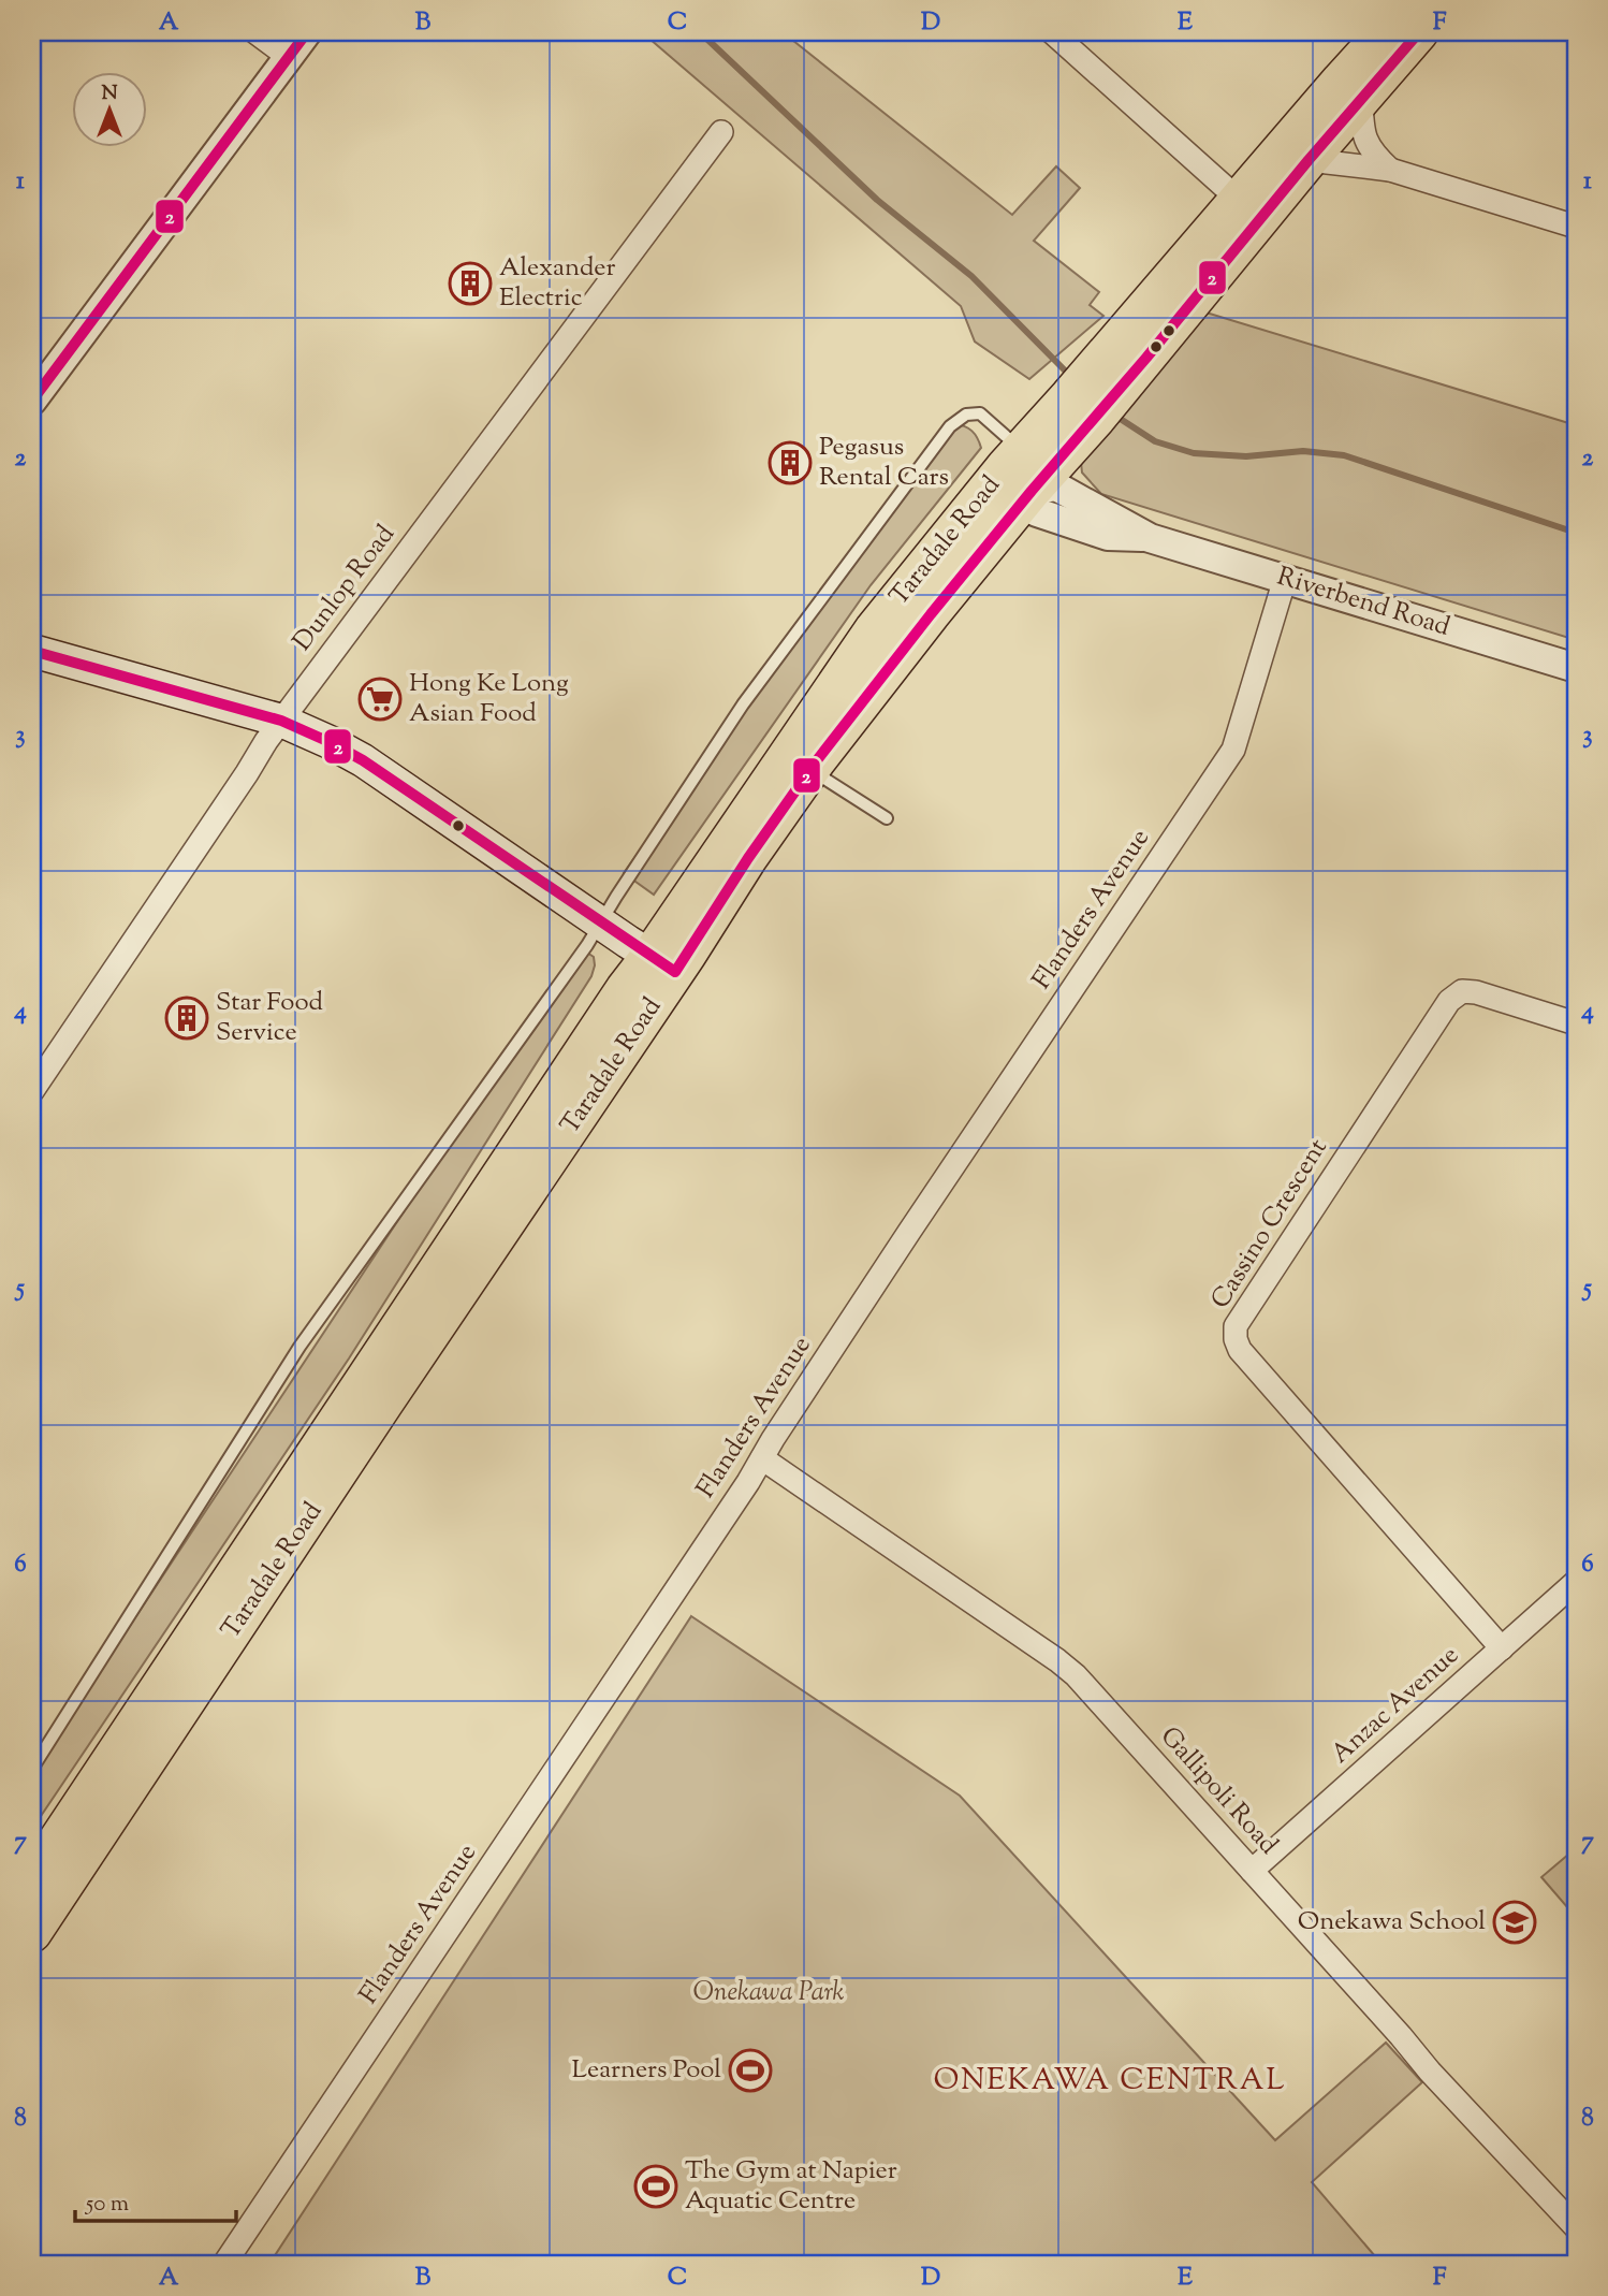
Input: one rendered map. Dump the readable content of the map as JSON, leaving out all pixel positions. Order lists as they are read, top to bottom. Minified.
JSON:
{"streets":{"highway":["Taradale Road"],"street":["Dunlop Road","Riverbend Road","Flanders Avenue","Cassino Crescent","Anzac Avenue","Gallipoli Road"]},"crossings":[["Taradale Road","Riverbend Road"],["Riverbend Road","Flanders Avenue"],["Flanders Avenue","Gallipoli Road"],["Cassino Crescent","Anzac Avenue"],["Anzac Avenue","Gallipoli Road"]],"districts":["ONEKAWA CENTRAL"],"parks":["Onekawa Park"],"places":{"building":["Alexander Electric","Pegasus Rental Cars","Star Food Service"],"supermarket":["Hong Ke Long Asian Food"],"school or university":["Onekawa School"],"sports":["Learners Pool","The Gym at Napier Aquatic Centre"]},"lines":["transit line 2"],"scale_bar":"50 m","north":"top","grid":{"columns":["A","B","C","D","E","F"],"rows":["1","2","3","4","5","6","7","8"]}}
